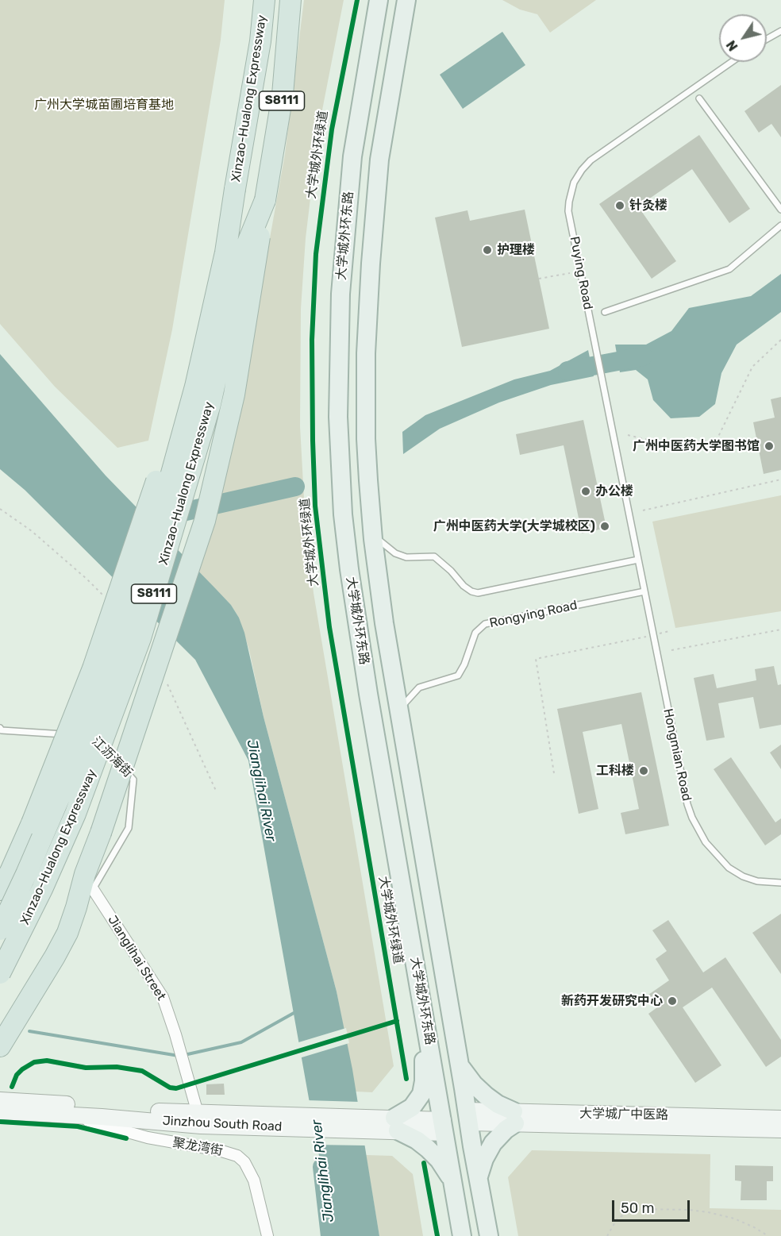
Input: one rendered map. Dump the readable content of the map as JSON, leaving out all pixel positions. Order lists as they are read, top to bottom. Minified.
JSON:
{"streets":{"highway":["Xinzao-Hualong Expressway","S8111"],"main road":["大学城外环东路","大学城广中医路","Jinzhou South Road"],"street":["Jianglihai Street","聚龙湾街"],"lane":["Puying Road","Rongying Road","Hongmian Road","江沥海街"],"cycle path":["大学城外环绿道"]},"crossings":[["大学城外环东路","Rongying Road"],["大学城外环东路","大学城广中医路"],["大学城外环东路","Jinzhou South Road"],["Puying Road","Hongmian Road"],["Rongying Road","Hongmian Road"],["江沥海街","Jianglihai Street"],["Jianglihai Street","Jinzhou South Road"],["Jinzhou South Road","聚龙湾街"]],"water":["Jianglihai River"],"parks":["广州大学城苗圃培育基地"],"places":["针灸楼","护理楼","广州中医药大学图书馆","办公楼","广州中医药大学(大学城校区)","工科楼","新药开发研究中心"],"scale_bar":"50 m","north":"bottom left"}
